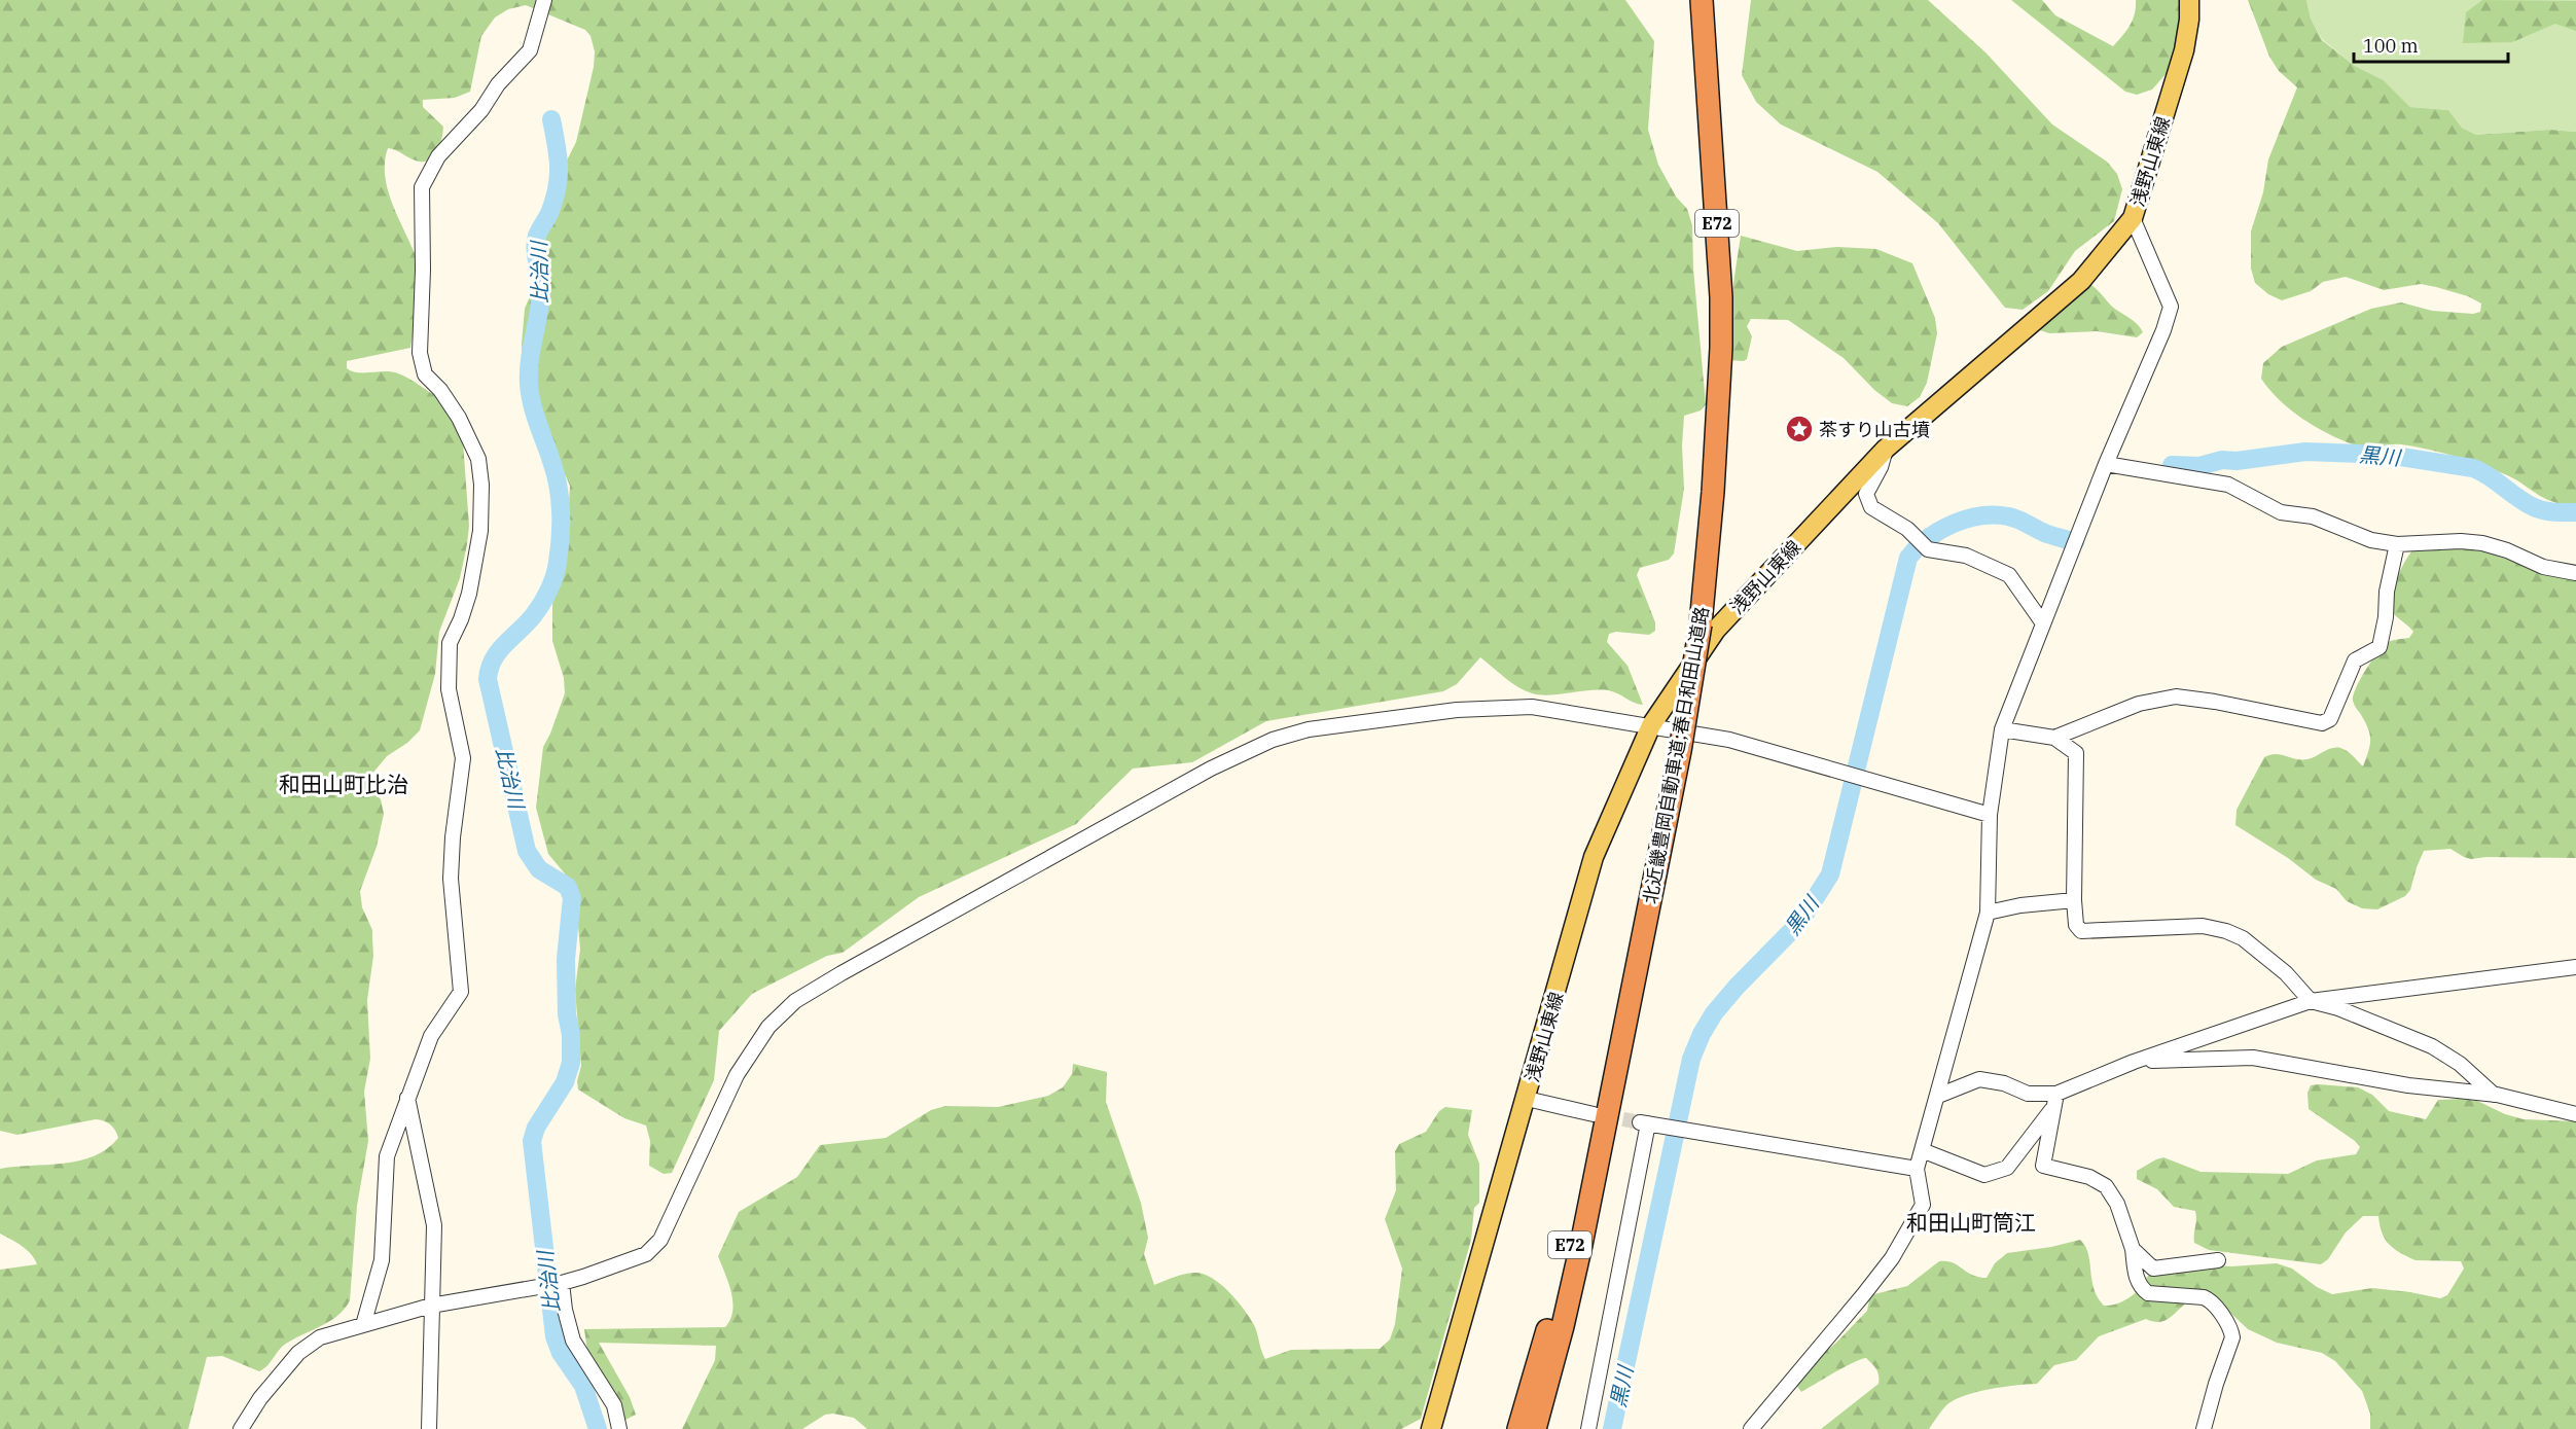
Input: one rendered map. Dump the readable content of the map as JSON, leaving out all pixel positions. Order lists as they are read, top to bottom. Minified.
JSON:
{"streets":{"highway":["E72","北近畿豊岡自動車道;春日和田山道路"],"main road":["浅野山東線"]},"districts":["和田山町比治","和田山町筒江"],"water":["比治川","黒川"],"places":{"place":["茶すり山古墳"]},"scale_bar":"100 m"}
